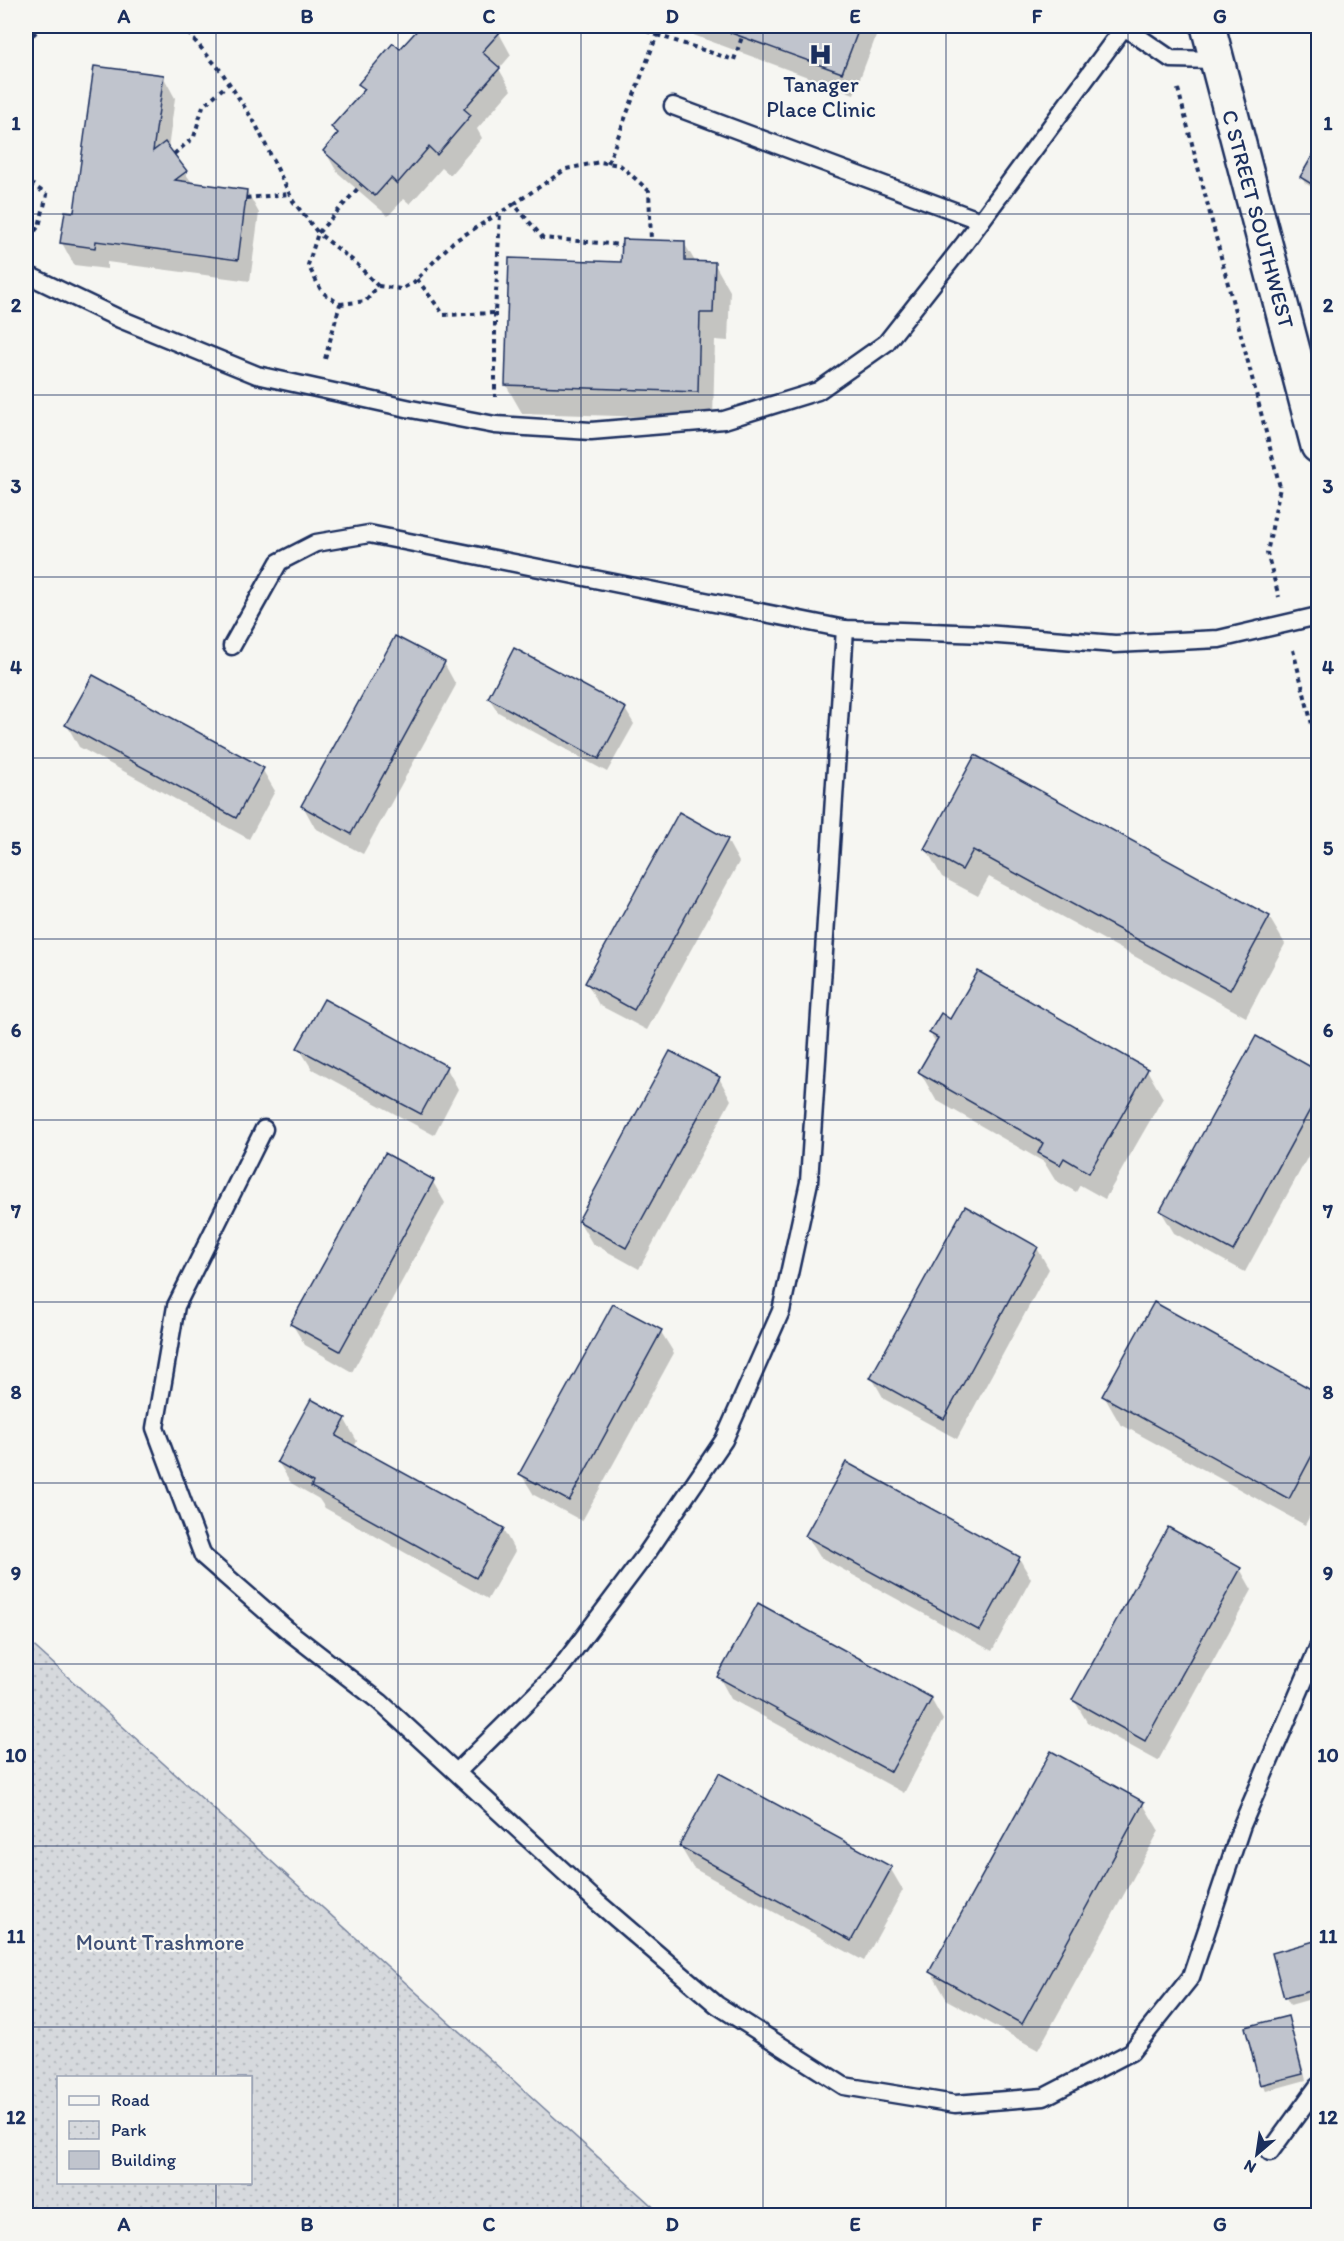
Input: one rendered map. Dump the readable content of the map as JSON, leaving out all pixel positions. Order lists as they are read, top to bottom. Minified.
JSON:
{"streets":{"main road":["C STREET SOUTHWEST"]},"parks":["Mount Trashmore"],"places":{"hospital":["Tanager Place Clinic"]},"legend":["Road","Park","Building"],"north":"bottom left","grid":{"columns":["A","B","C","D","E","F","G"],"rows":["1","2","3","4","5","6","7","8","9","10","11","12"]}}
